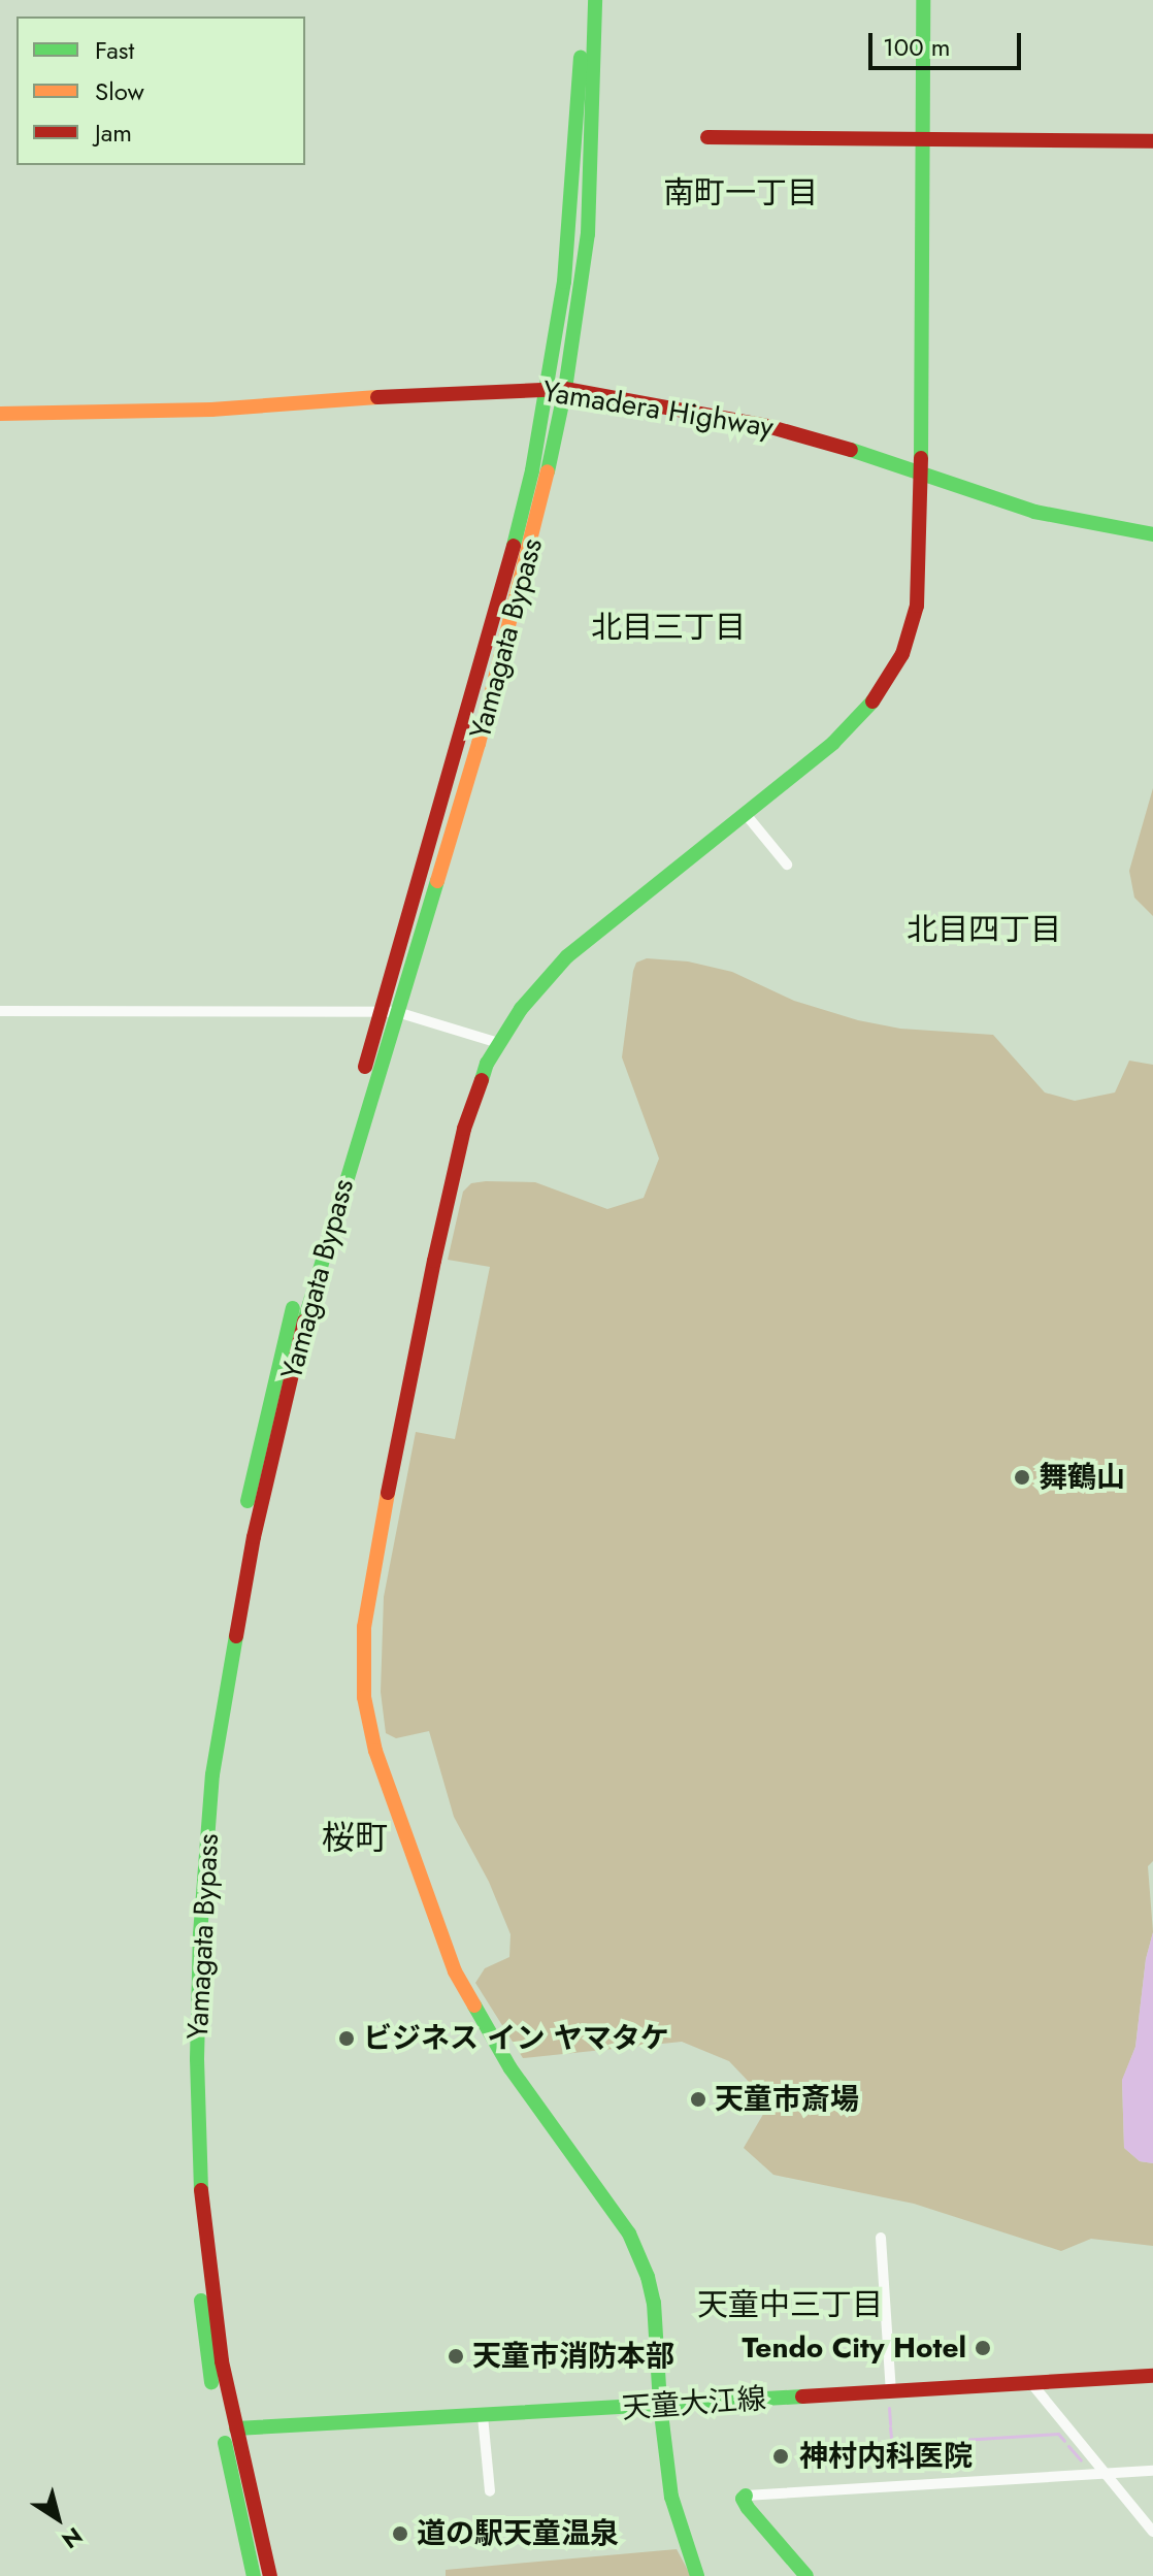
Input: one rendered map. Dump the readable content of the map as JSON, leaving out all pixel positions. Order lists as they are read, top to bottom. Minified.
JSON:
{"streets":{"main road":["Yamadera Highway","Yamagata Bypass","天童大江線"]},"crossings":[["Yamadera Highway","Yamagata Bypass"],["Yamagata Bypass","天童大江線"]],"districts":["南町一丁目","北目三丁目","北目四丁目","桜町","天童中三丁目"],"places":["舞鶴山","ビジネス イン ヤマタケ","天童市斎場","Tendo City Hotel","天童市消防本部","神村内科医院","道の駅天童温泉"],"legend":["Fast","Slow","Jam"],"scale_bar":"100 m","north":"bottom right"}
